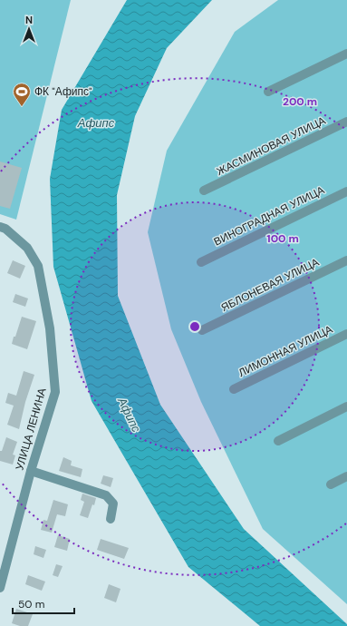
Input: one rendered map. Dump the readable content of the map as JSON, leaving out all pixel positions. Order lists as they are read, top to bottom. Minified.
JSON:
{"streets":{"street":["ЖАСМИНОВАЯ УЛИЦА","ВИНОГРАДНАЯ УЛИЦА","ЯБЛОНЕВАЯ УЛИЦА","ЛИМОННАЯ УЛИЦА","УЛИЦА ЛЕНИНА"]},"water":["Афипс"],"places":{"sports":["ФК \"Афипс\""]},"scale_bar":"50 m","north":"top","rings":["200 m","100 m"]}
